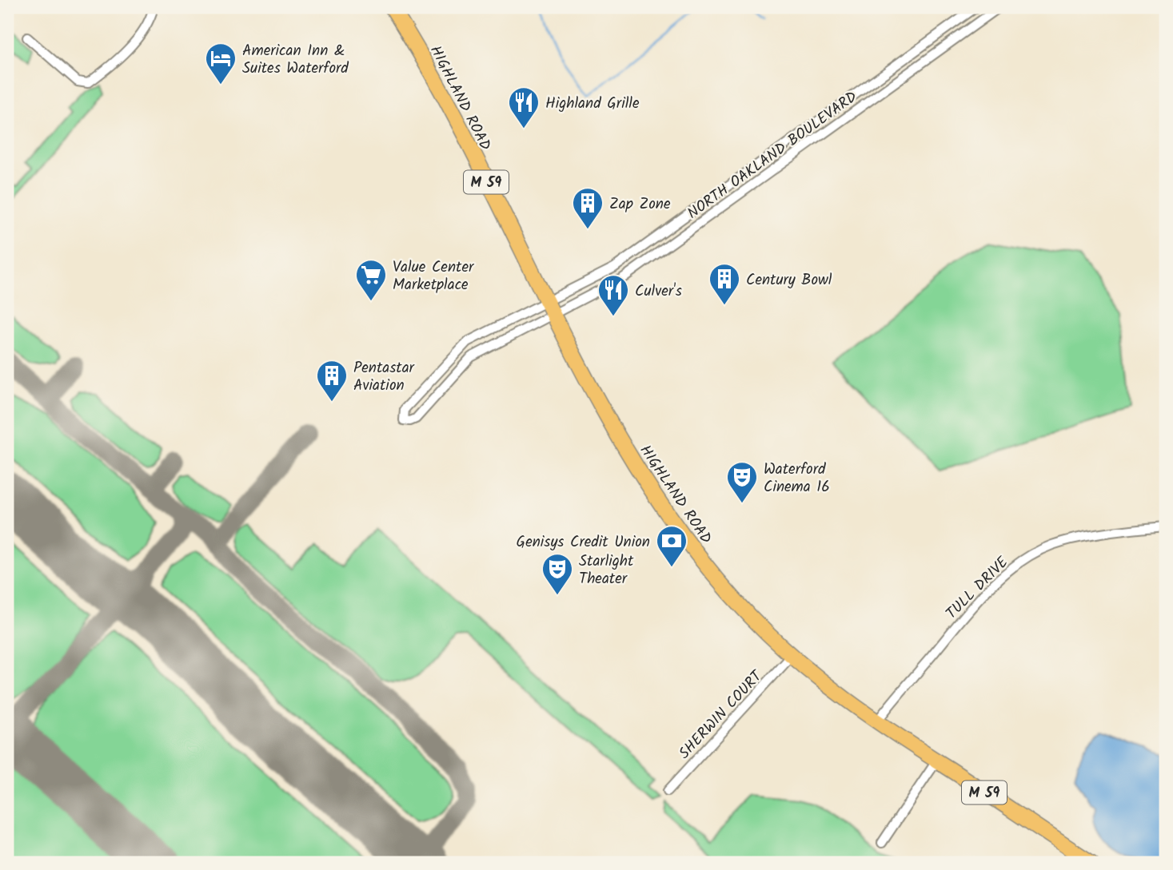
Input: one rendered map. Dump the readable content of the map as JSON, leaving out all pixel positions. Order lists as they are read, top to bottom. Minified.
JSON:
{"streets":{"highway":["HIGHLAND ROAD","M 59"],"street":["NORTH OAKLAND BOULEVARD","TULL DRIVE","SHERWIN COURT"]},"crossings":[["HIGHLAND ROAD","NORTH OAKLAND BOULEVARD"],["HIGHLAND ROAD","TULL DRIVE"],["HIGHLAND ROAD","SHERWIN COURT"]],"places":{"hotel":["American Inn & Suites Waterford"],"restaurant":["Highland Grille","Culver's"],"building":["Zap Zone","Century Bowl","Pentastar Aviation"],"supermarket":["Value Center Marketplace"],"theatre":["Waterford Cinema 16","Starlight Theater"],"bank":["Genisys Credit Union"]}}
